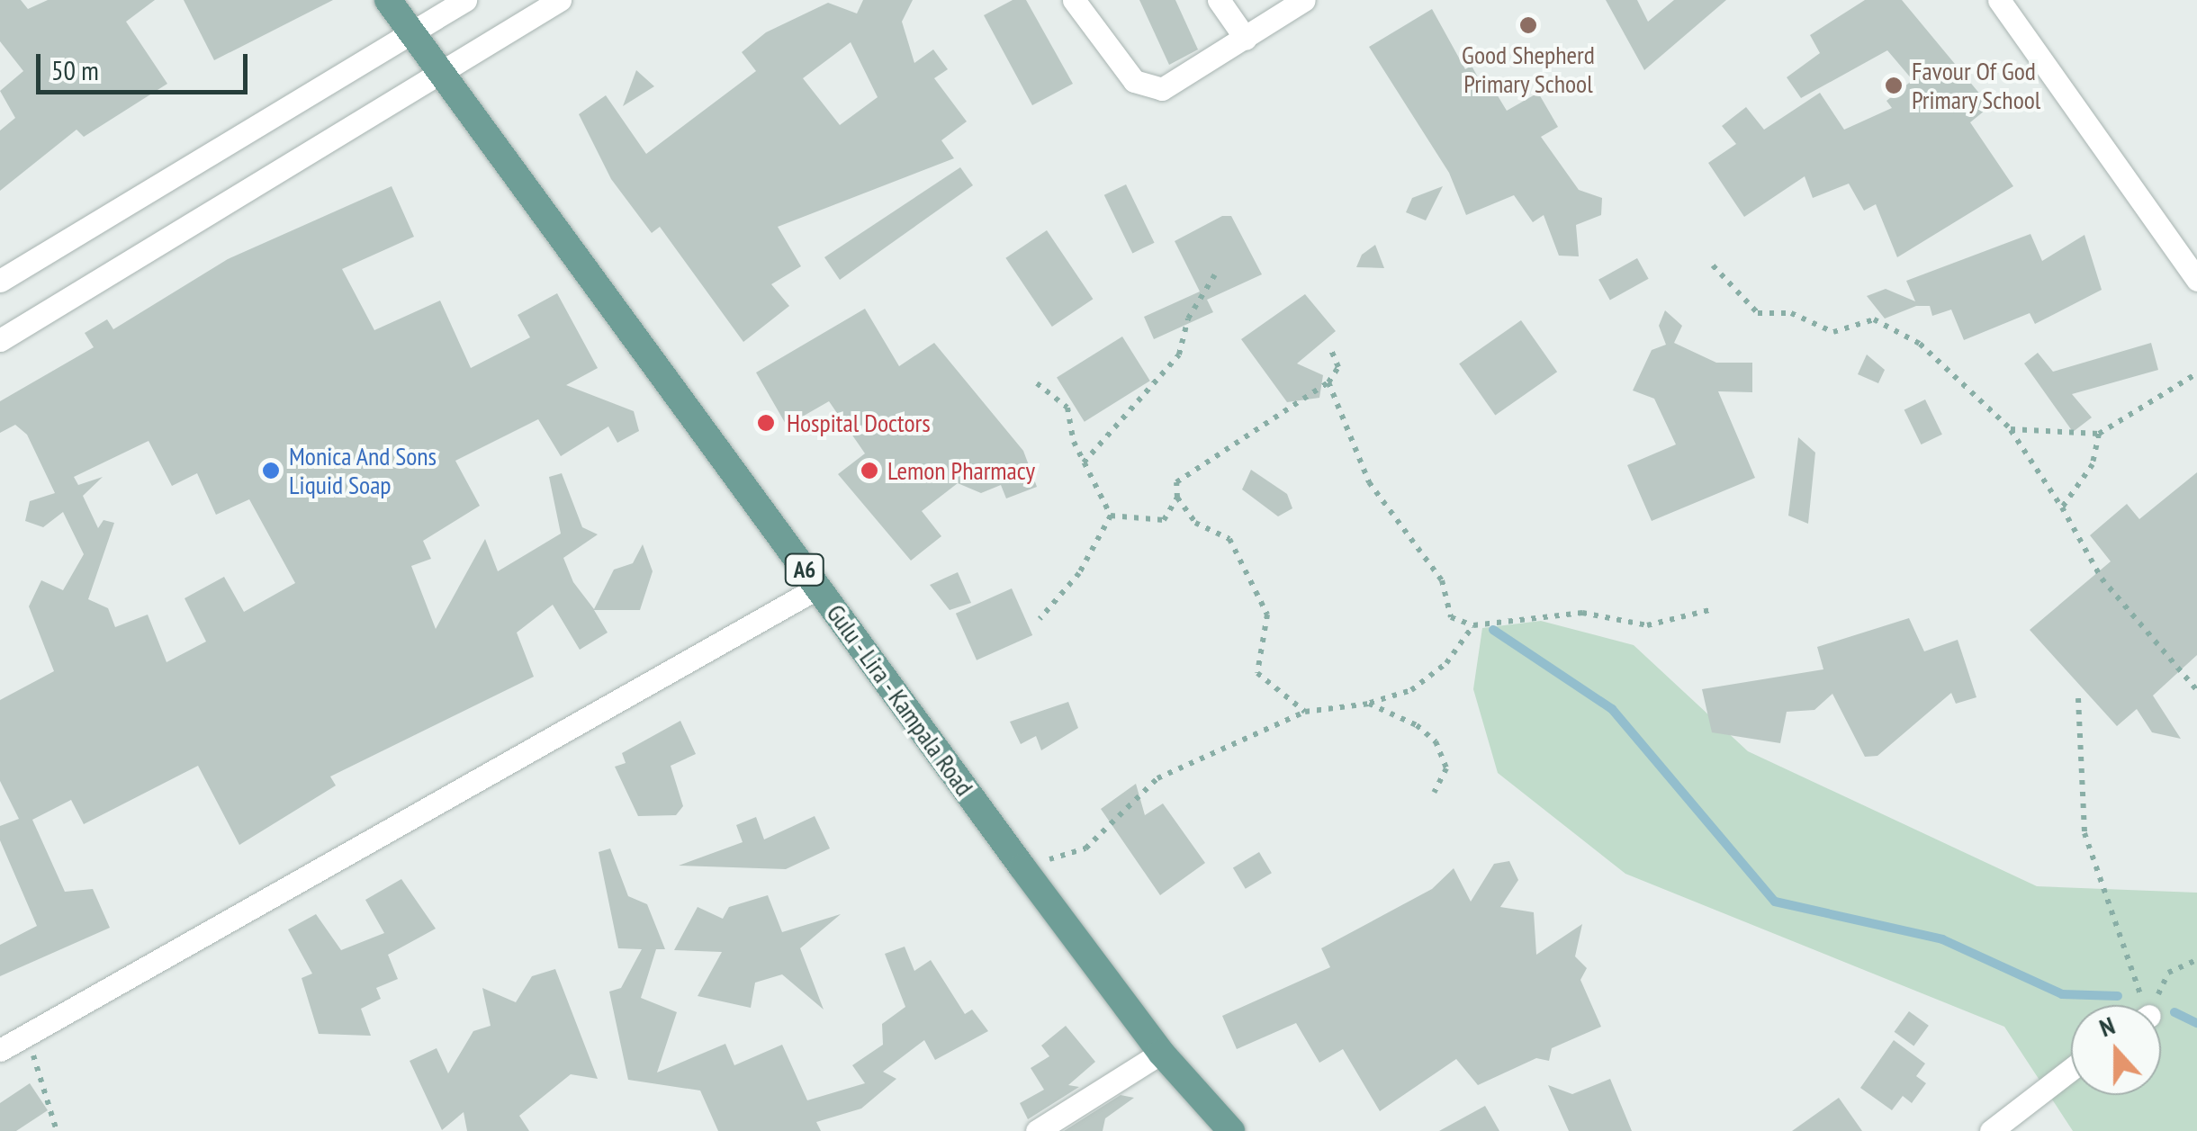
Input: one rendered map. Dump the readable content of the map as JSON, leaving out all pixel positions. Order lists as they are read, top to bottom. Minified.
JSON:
{"streets":{"main road":["A6","Gulu - Lira - Kampala Road"]},"places":["Good Shepherd Primary School","Favour Of God Primary School","Hospital Doctors","Monica And Sons Liquid Soap","Lemon Pharmacy"],"scale_bar":"50 m","north":"top"}
